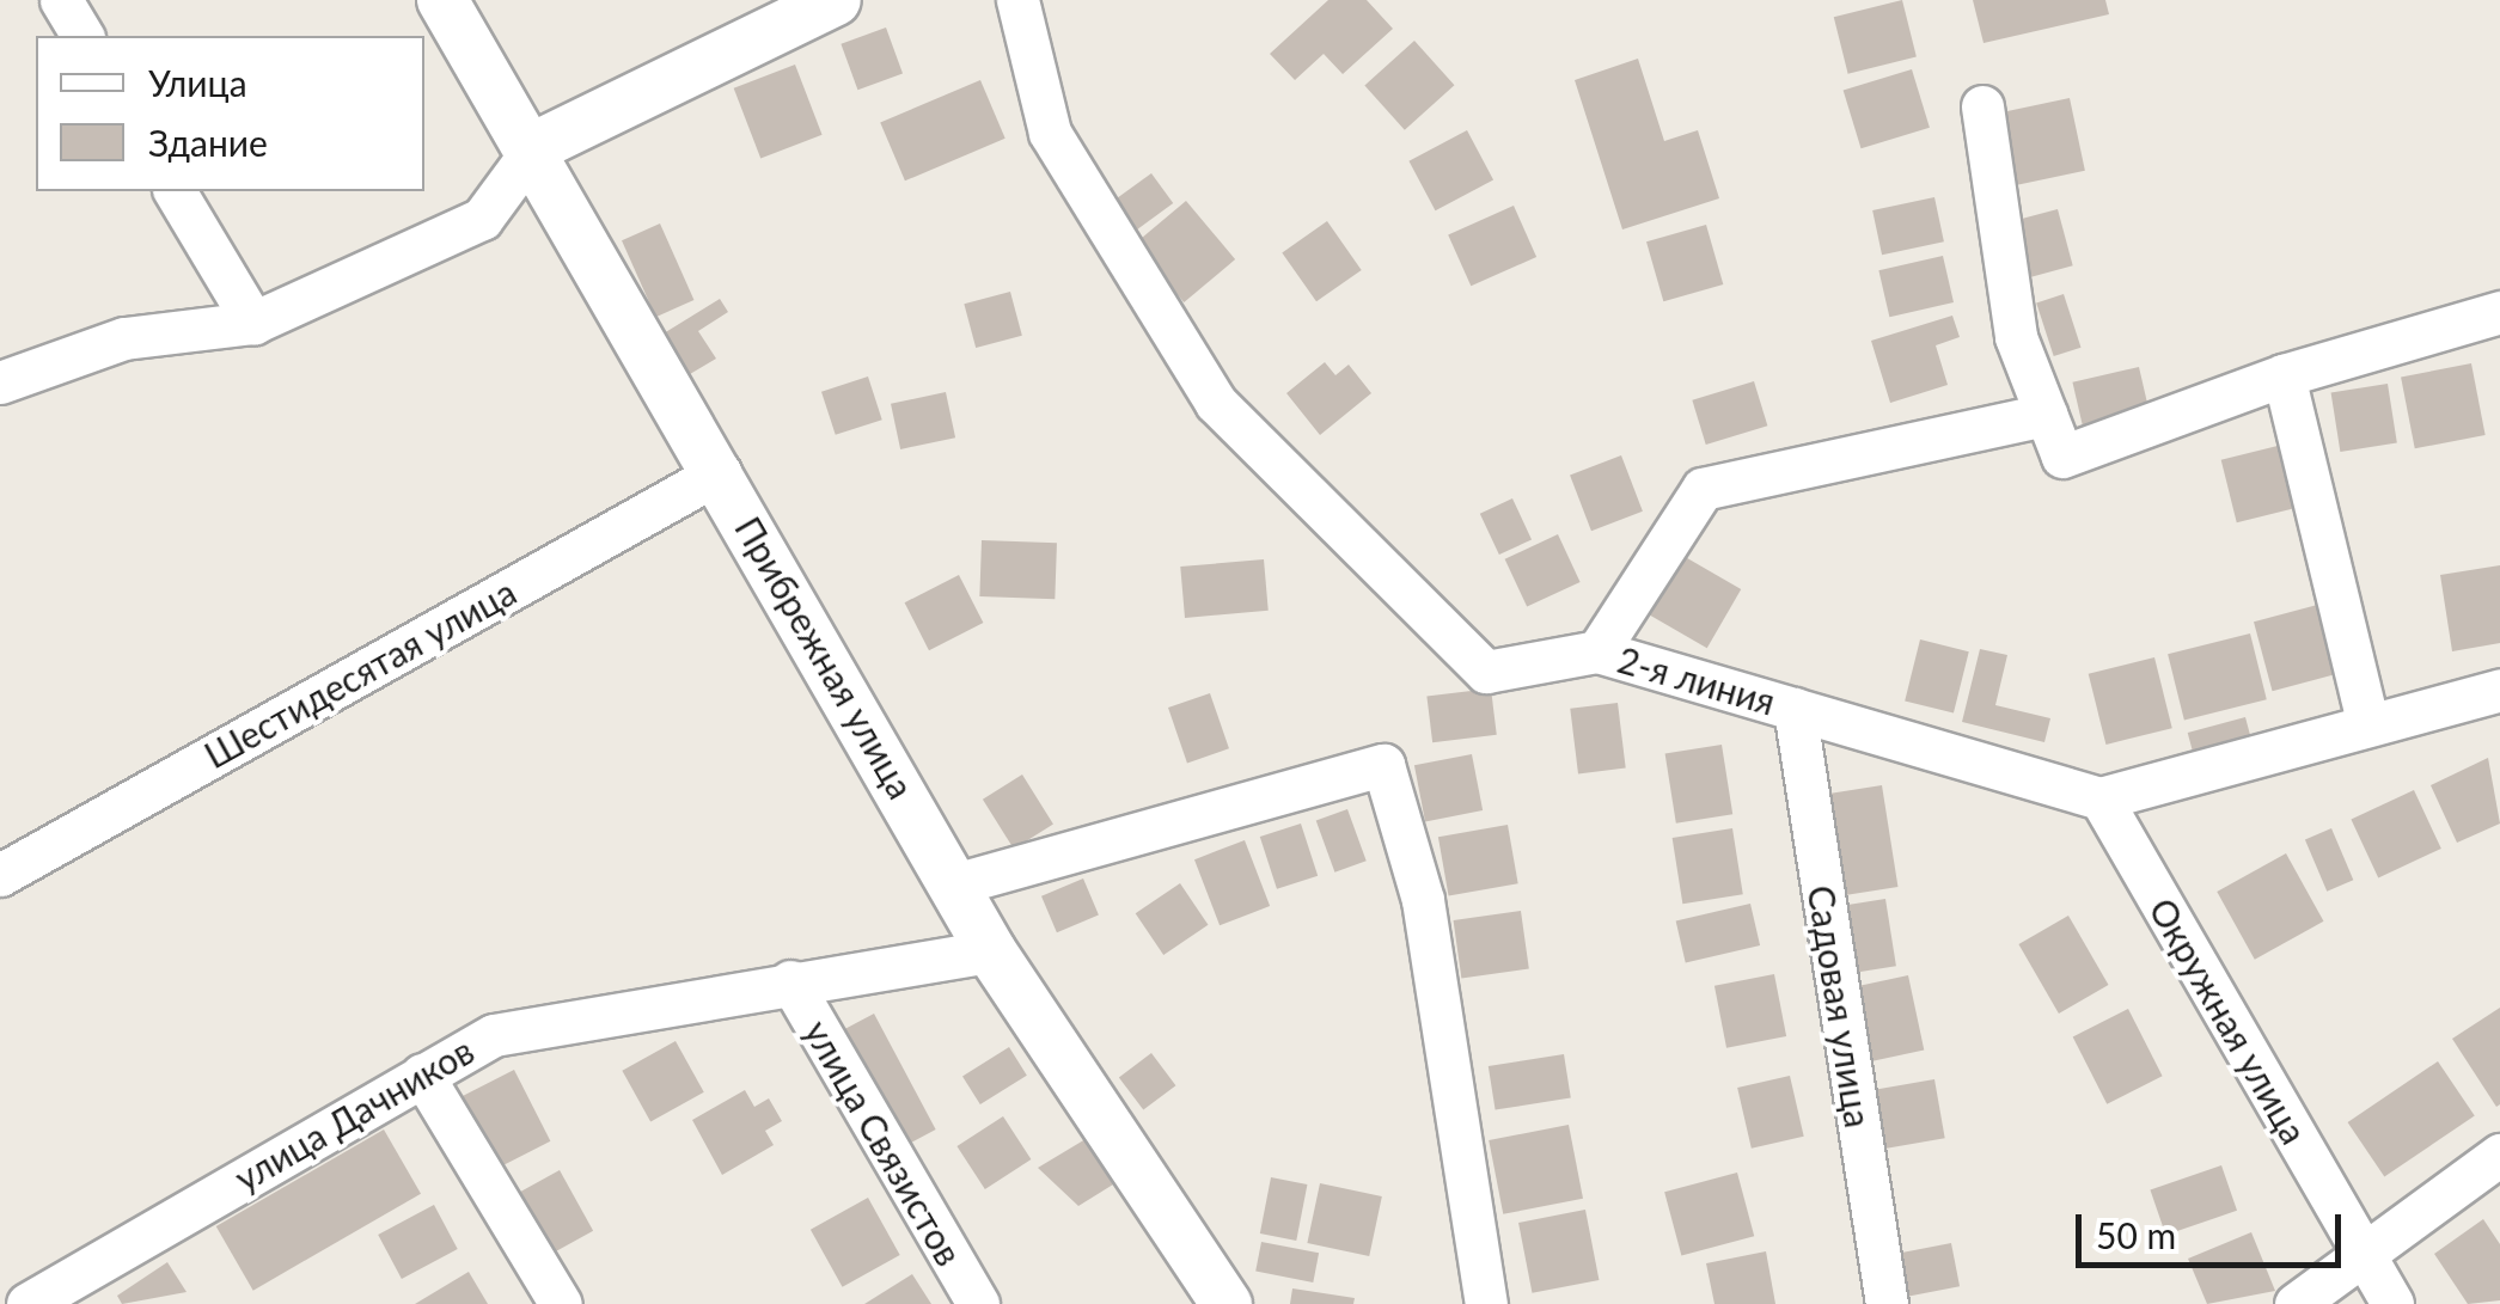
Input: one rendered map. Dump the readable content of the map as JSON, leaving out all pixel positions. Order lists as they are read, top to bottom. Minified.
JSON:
{"streets":{"street":["Прибрежная улица","Шестидесятая улица","2-я линия","Садовая улица","Окружная улица","улица Дачников","улица Связистов"]},"crossings":[["Прибрежная улица","Шестидесятая улица"],["Прибрежная улица","улица Дачников"],["2-я линия","Садовая улица"],["2-я линия","Окружная улица"],["улица Дачников","улица Связистов"]],"legend":["Улица","Здание"],"scale_bar":"50 m"}
